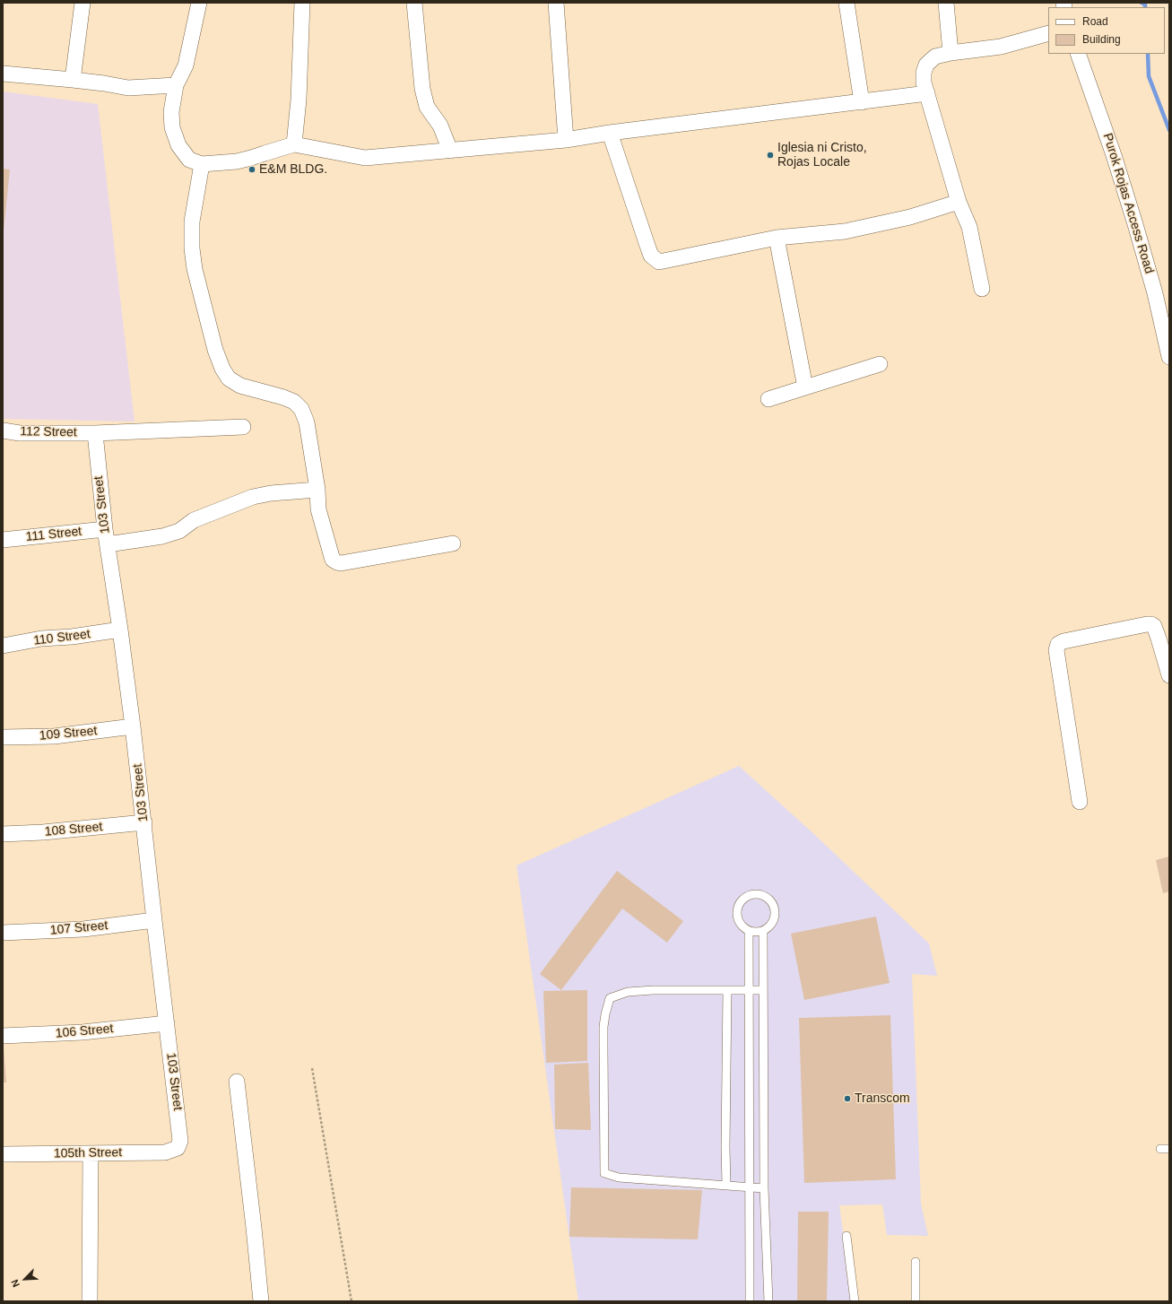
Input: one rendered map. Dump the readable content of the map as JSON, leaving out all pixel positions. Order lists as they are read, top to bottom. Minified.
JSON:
{"streets":{"street":["Purok Rojas Access Road","112 Street","103 Street","111 Street","110 Street","109 Street","108 Street","107 Street","106 Street","105th Street"]},"crossings":[["112 Street","103 Street"],["103 Street","111 Street"],["103 Street","110 Street"],["103 Street","109 Street"],["103 Street","108 Street"],["103 Street","107 Street"],["103 Street","106 Street"],["103 Street","105th Street"]],"places":["Iglesia ni Cristo, Rojas Locale","E&M BLDG.","Transcom"],"legend":["Road","Building"],"north":"bottom left"}
